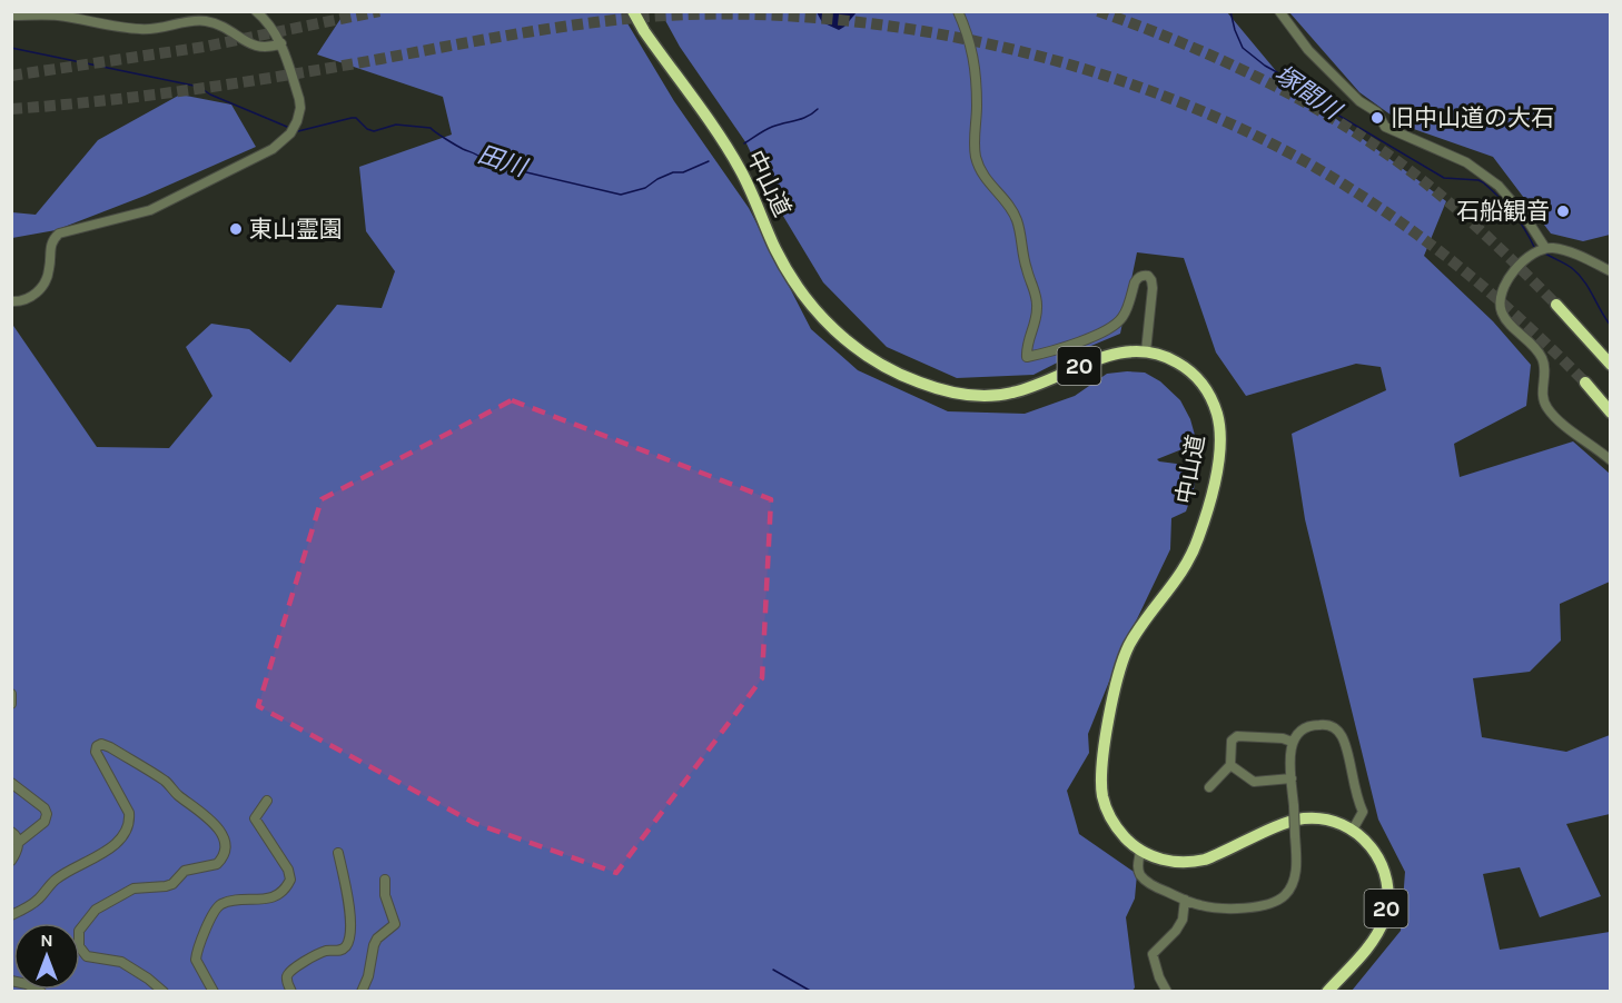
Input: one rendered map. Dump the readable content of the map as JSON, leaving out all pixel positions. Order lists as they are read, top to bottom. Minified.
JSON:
{"streets":{"highway":["中山道","20"]},"water":["塚間川","田川"],"places":["旧中山道の大石","石船観音","東山霊園"],"north":"top"}
